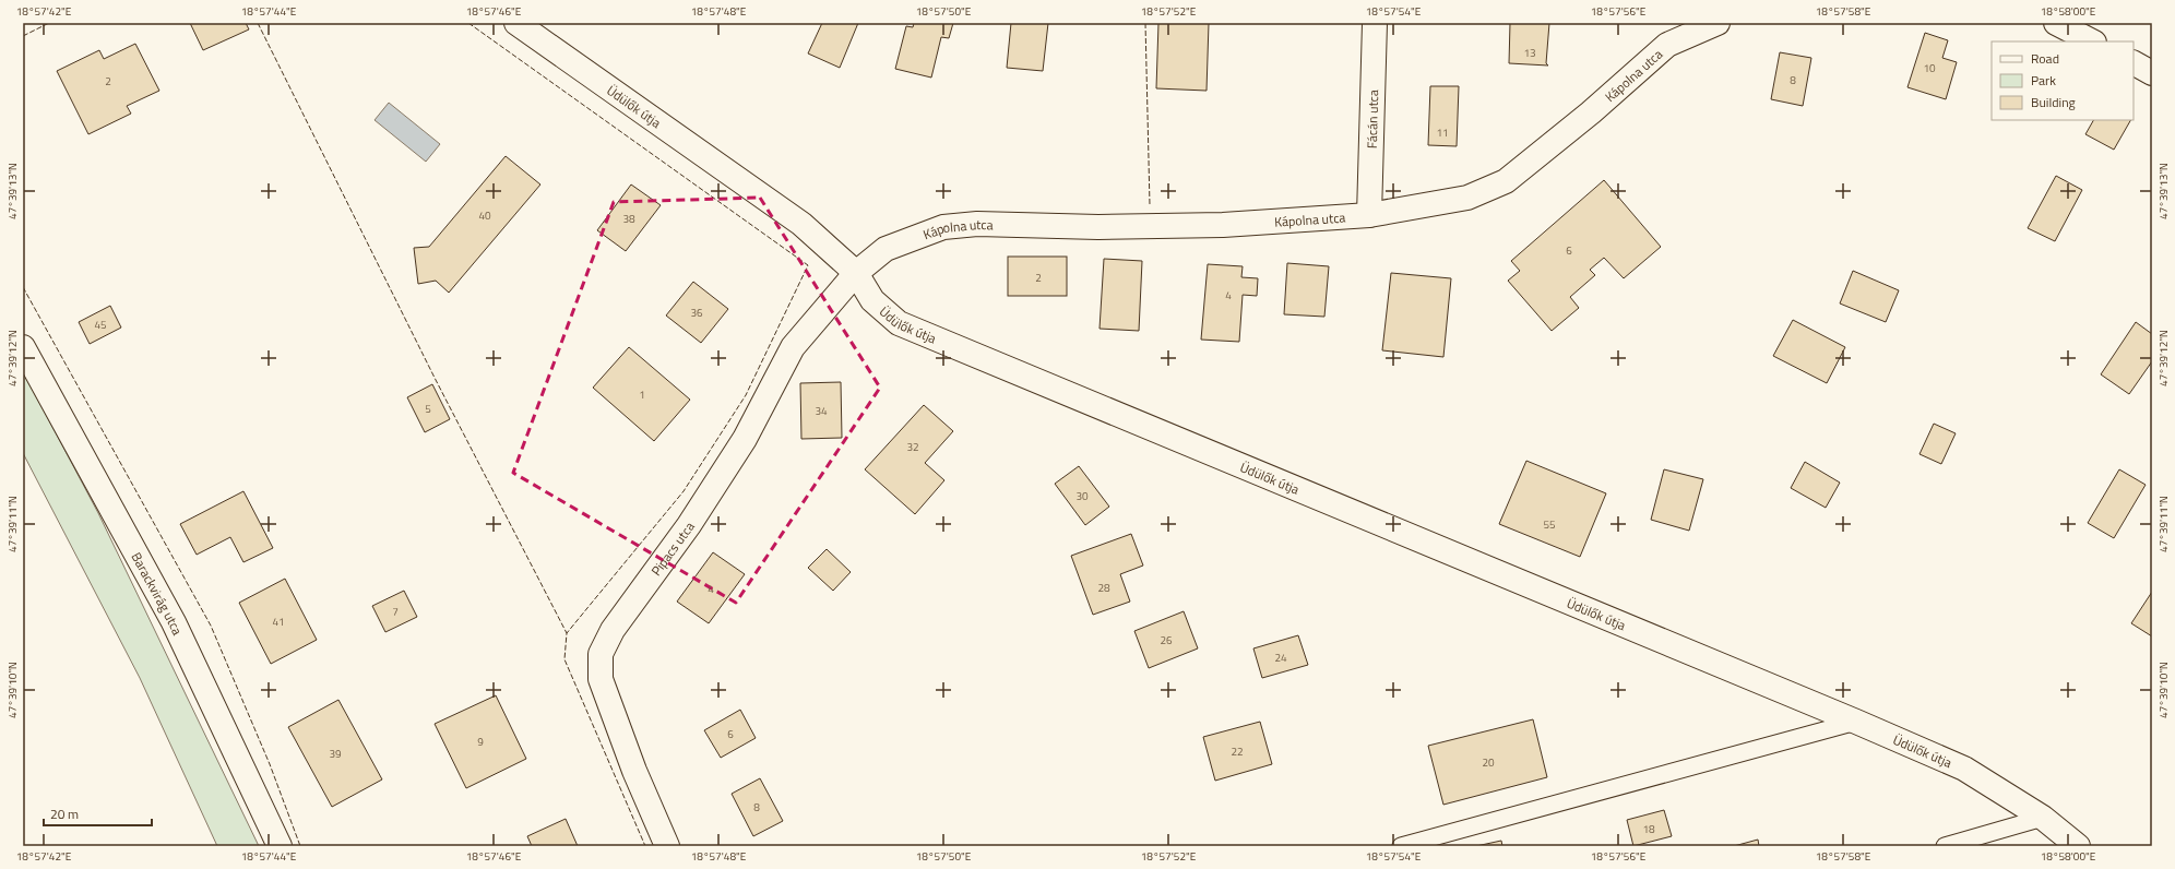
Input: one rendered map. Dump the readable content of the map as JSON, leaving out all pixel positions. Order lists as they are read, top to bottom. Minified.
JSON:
{"streets":{"street":["Kápolna utca","Üdülők útja","Fácán utca","Pipacs utca","Barackvirág utca"]},"crossings":[["Kápolna utca","Üdülők útja"],["Kápolna utca","Fácán utca"],["Kápolna utca","Pipacs utca"],["Üdülők útja","Pipacs utca"]],"house_numbers":["13","10","8","2","11","40","38","6","2","4","36","45","1","5","34","32","30","55","28","4","7","41","26","24","6","9","22","39","20","8","18"],"legend":["Road","Park","Building"],"scale_bar":"20 m","coordinates":["18°57'42\"E","18°57'44\"E","18°57'46\"E","18°57'48\"E","18°57'50\"E","18°57'52\"E","18°57'54\"E","18°57'56\"E","18°57'58\"E","18°58'00\"E","47°39'13\"N","47°39'12\"N","47°39'11\"N","47°39'10\"N"]}
